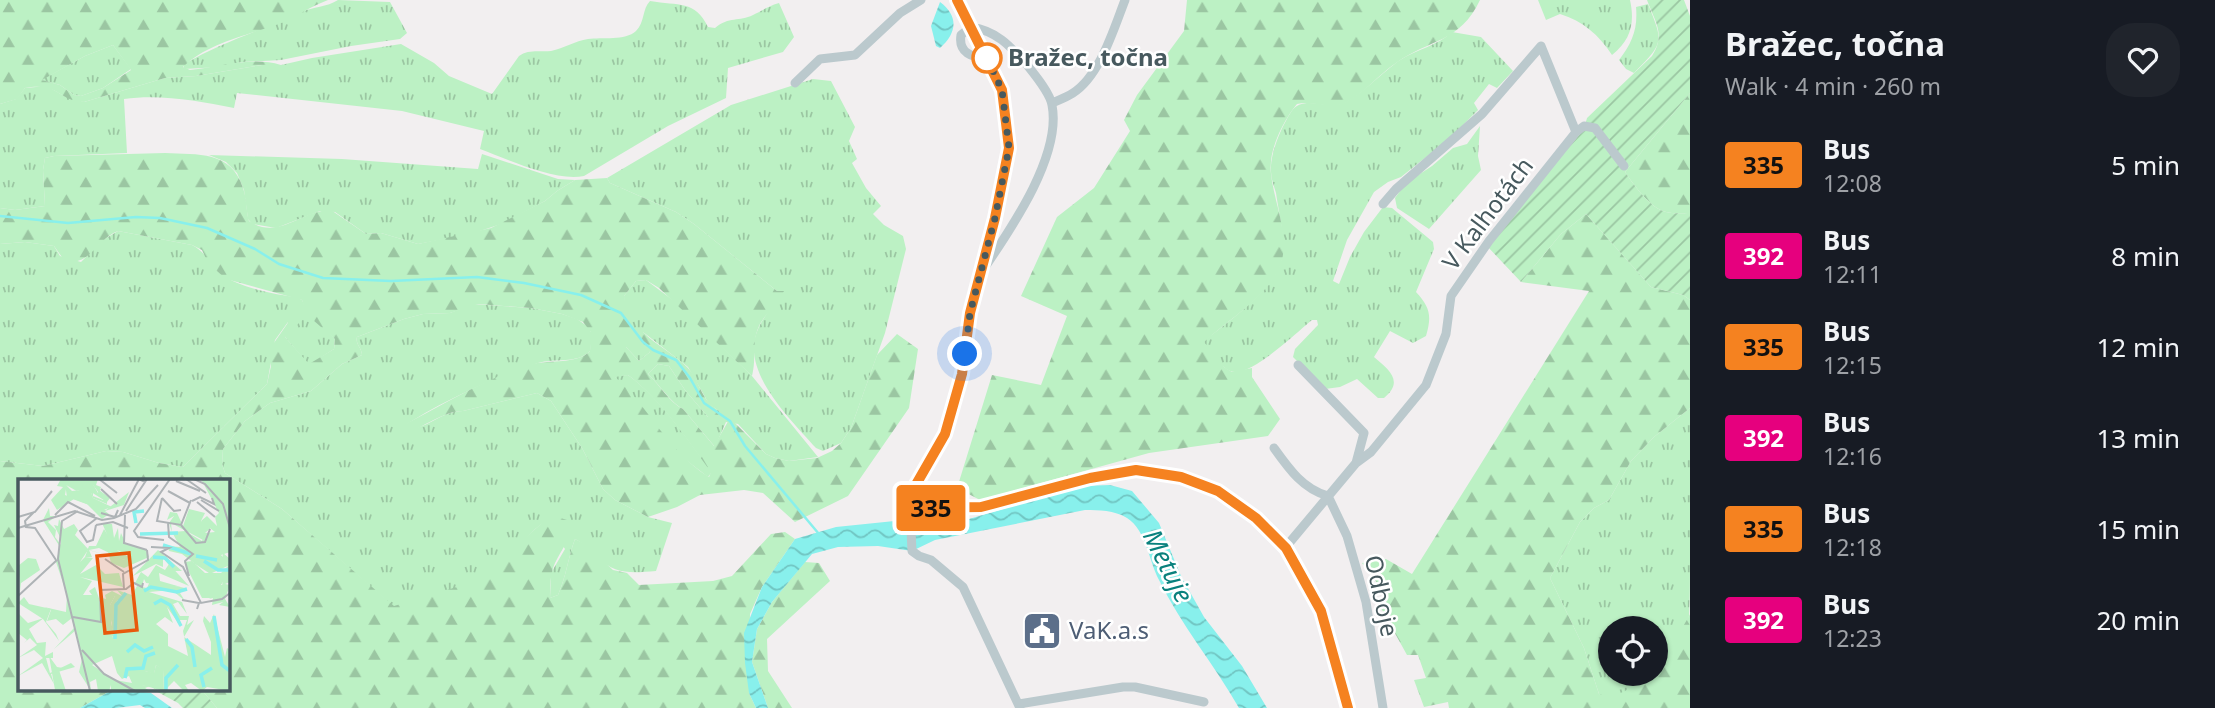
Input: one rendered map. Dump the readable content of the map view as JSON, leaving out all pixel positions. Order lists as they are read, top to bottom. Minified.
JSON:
{"streets":{"street":["V Kalhotách","Odboje"]},"crossings":[["V Kalhotách","Odboje"]],"water":["Metuje"],"places":{"other":["Bražec, točna"],"public building":["VaK.a.s"]},"lines":["bus line 335"],"page":{"on_map":"335","heading":["Bražec, točna","Walk · 4 min · 260 m"],"list":[{"mark":"335","name":"Bus","note":"12:08","value":"5 min"},{"mark":"392","name":"Bus","note":"12:11","value":"8 min"},{"mark":"335","name":"Bus","note":"12:15","value":"12 min"},{"mark":"392","name":"Bus","note":"12:16","value":"13 min"},{"mark":"335","name":"Bus","note":"12:18","value":"15 min"},{"mark":"392","name":"Bus","note":"12:23","value":"20 min"}]}}
